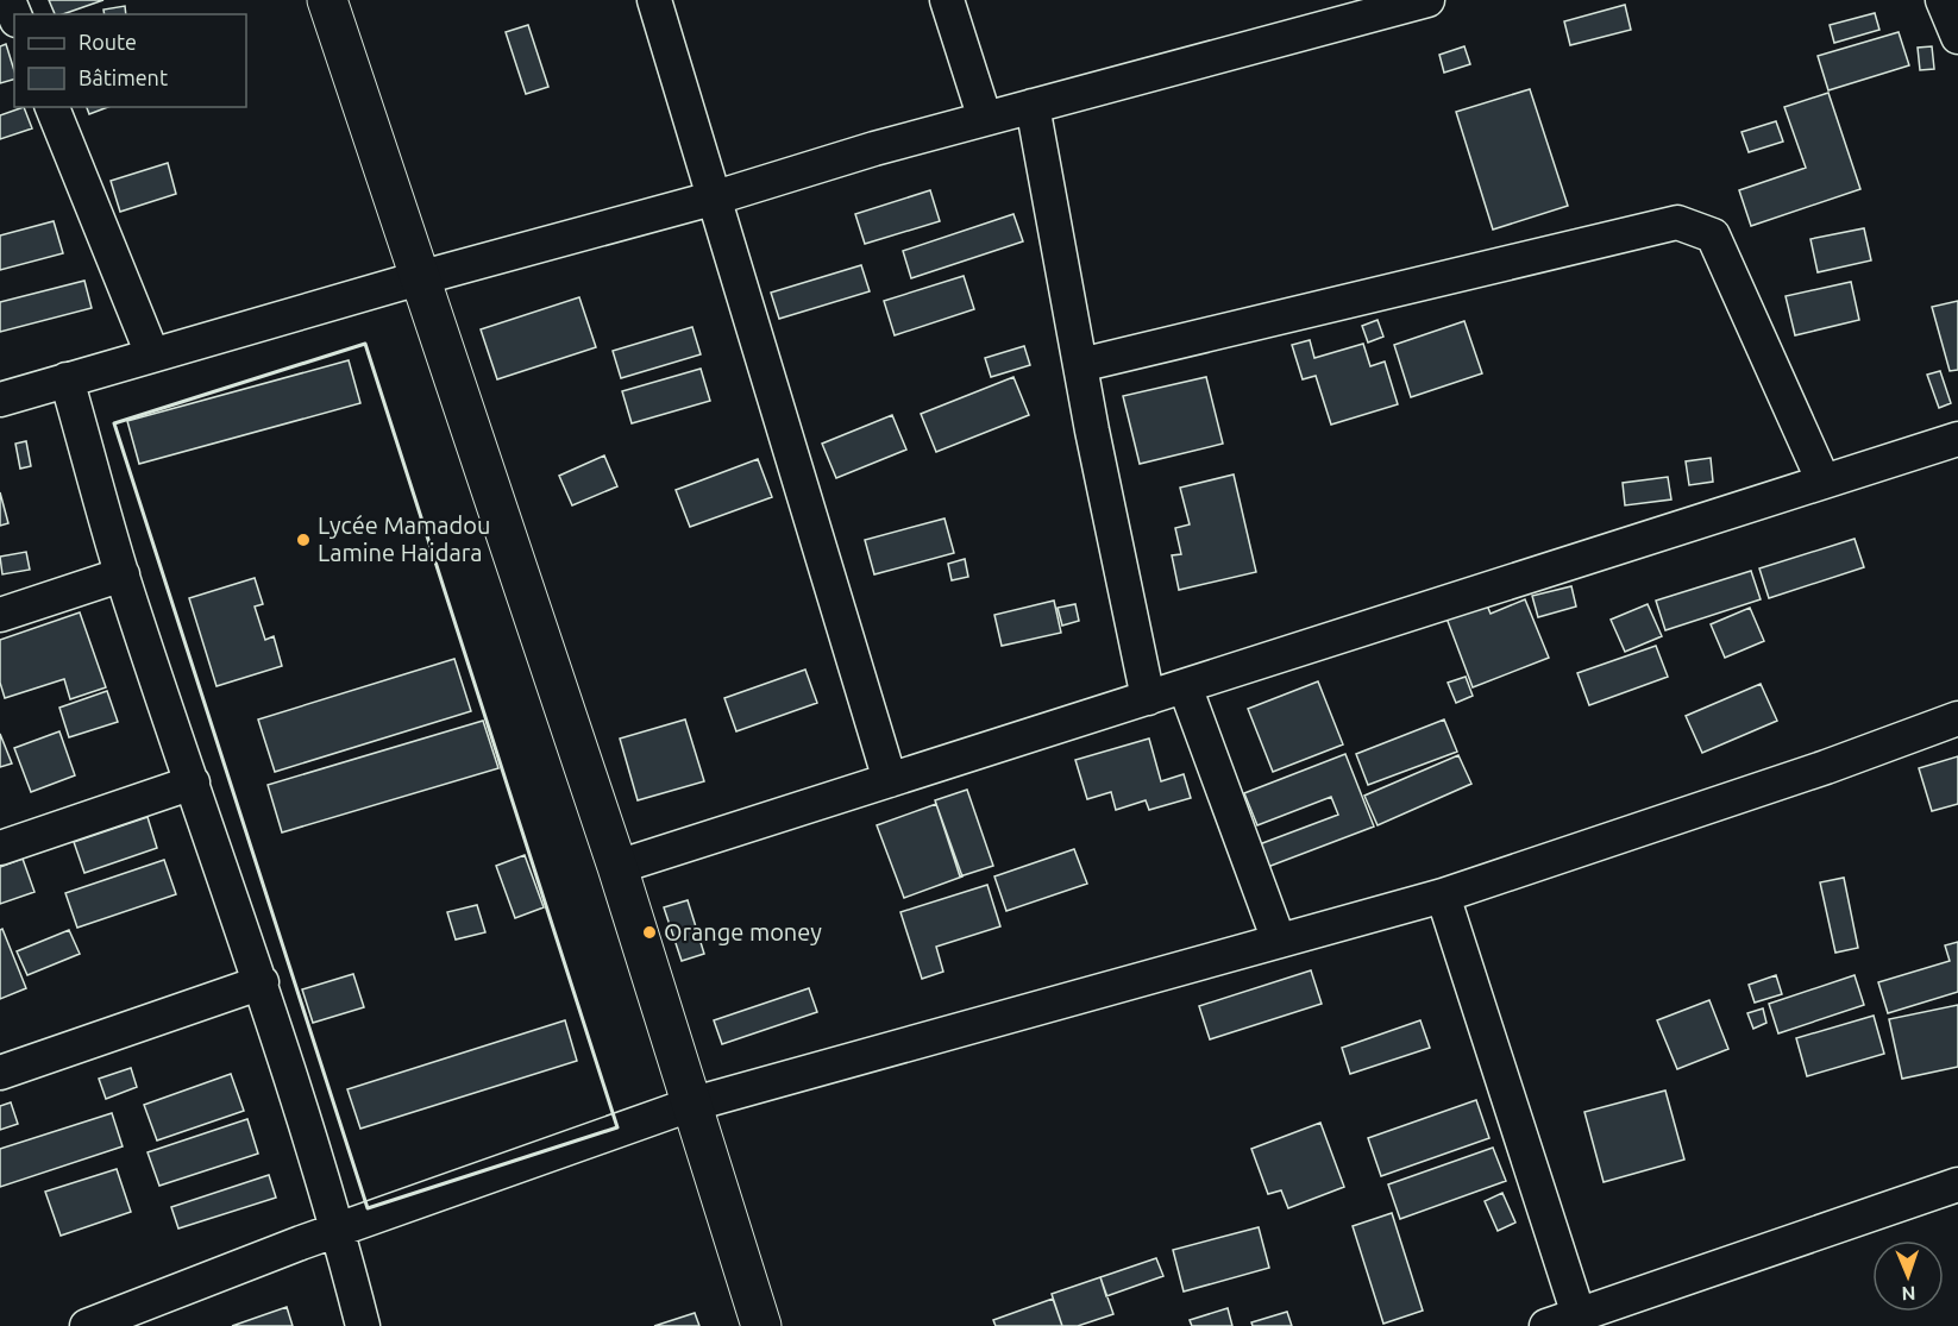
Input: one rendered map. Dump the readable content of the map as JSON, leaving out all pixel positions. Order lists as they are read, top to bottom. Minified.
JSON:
{"places":["Lycée Mamadou Lamine Haidara","Orange money"],"legend":["Route","Bâtiment"],"north":"bottom"}
